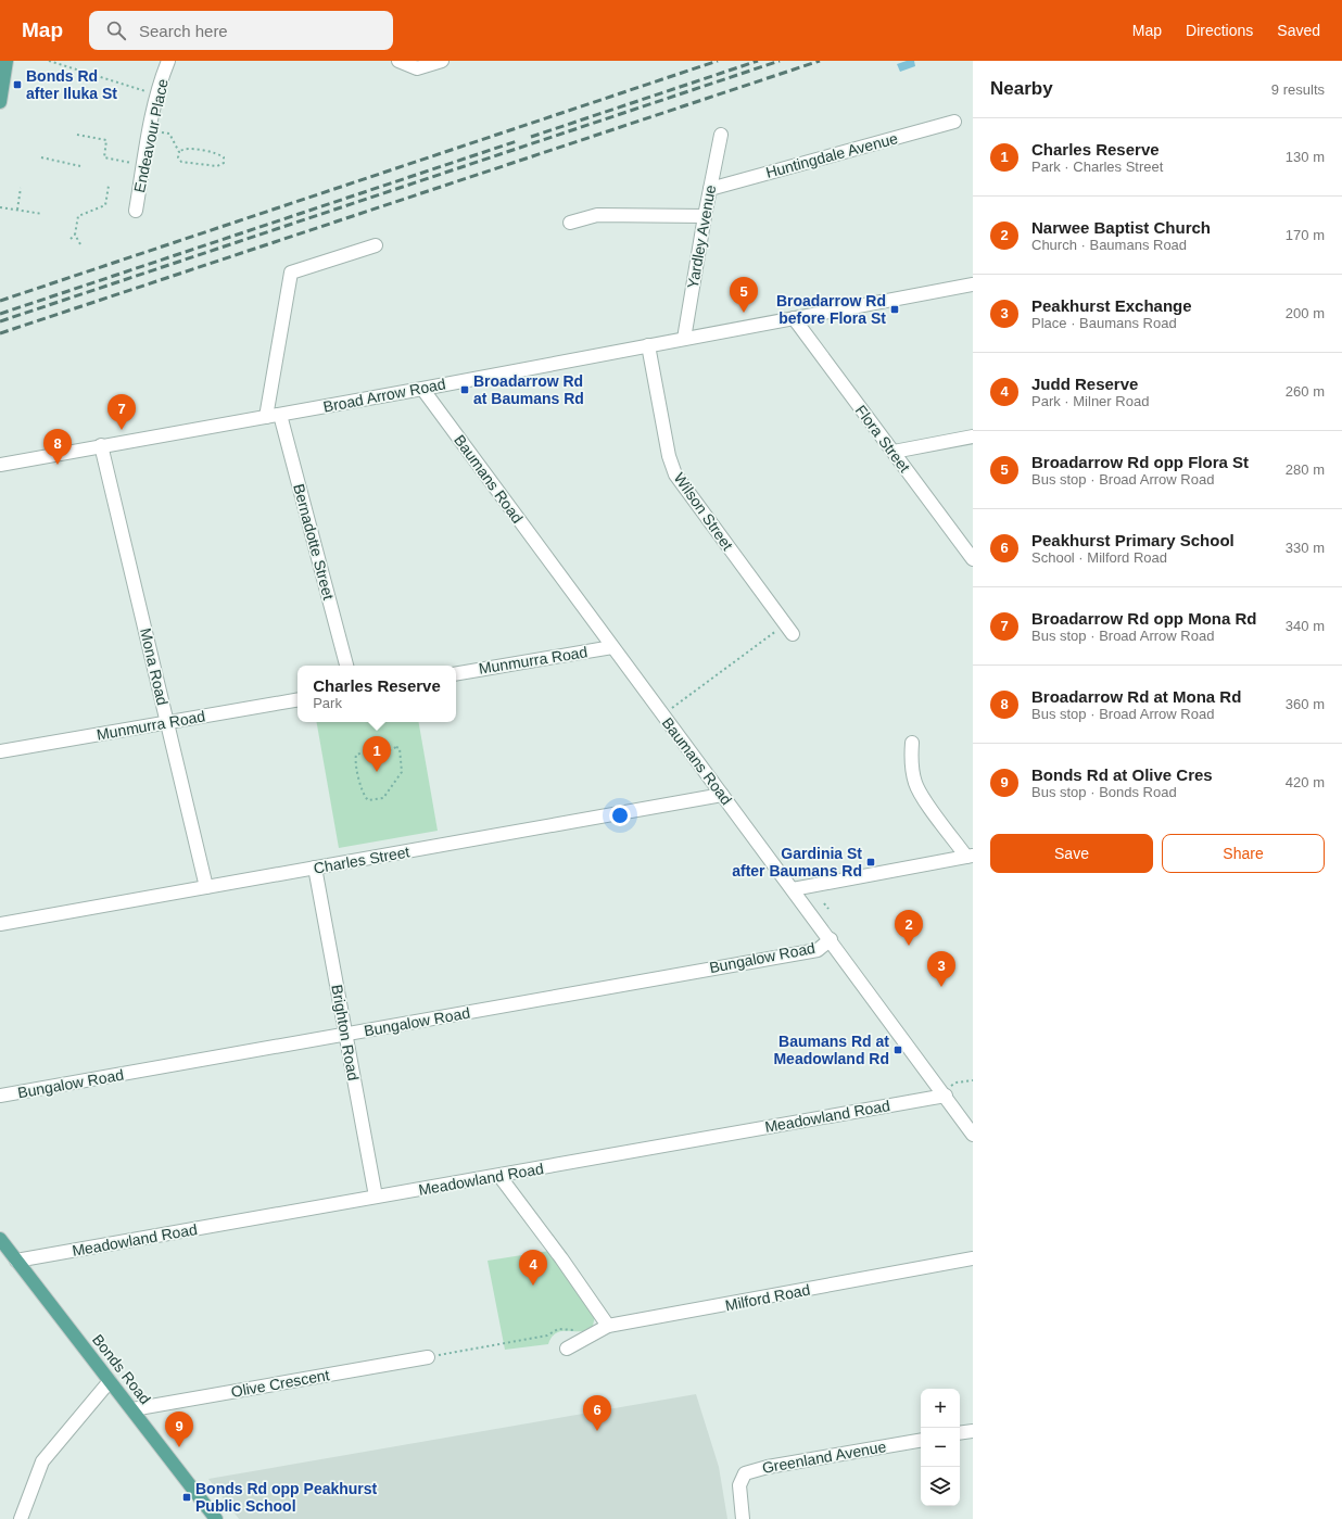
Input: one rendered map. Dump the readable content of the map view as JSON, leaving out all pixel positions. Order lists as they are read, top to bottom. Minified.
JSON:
{"streets":{"main road":["Bonds Road"],"street":["Endeavour Place","Huntingdale Avenue","Yardley Avenue","Broad Arrow Road","Flora Street","Baumans Road","Wilson Street","Bernadotte Street","Munmurra Road","Mona Road","Charles Street","Bungalow Road","Brighton Road","Meadowland Road","Milford Road","Olive Crescent","Greenland Avenue"]},"crossings":[["Huntingdale Avenue","Yardley Avenue"],["Yardley Avenue","Broad Arrow Road"],["Broad Arrow Road","Flora Street"],["Broad Arrow Road","Baumans Road"],["Broad Arrow Road","Wilson Street"],["Broad Arrow Road","Bernadotte Street"],["Broad Arrow Road","Mona Road"],["Baumans Road","Munmurra Road"],["Baumans Road","Charles Street"],["Baumans Road","Bungalow Road"],["Baumans Road","Meadowland Road"],["Munmurra Road","Mona Road"],["Mona Road","Charles Street"],["Charles Street","Brighton Road"],["Bungalow Road","Brighton Road"],["Brighton Road","Meadowland Road"],["Meadowland Road","Bonds Road"],["Bonds Road","Olive Crescent"]],"places":{"transit":["Bonds Rd after Iluka St","Broadarrow Rd before Flora St","Broadarrow Rd at Baumans Rd","Gardinia St after Baumans Rd","Baumans Rd at Meadowland Rd","Bonds Rd opp Peakhurst Public School"]},"page":{"header":"Map","search":"Search here","nav":["Map","Directions","Saved"],"heading":["Nearby","9 results"],"list":[{"mark":"1","name":"Charles Reserve","note":"Park · Charles Street","value":"130 m"},{"mark":"2","name":"Narwee Baptist Church","note":"Church · Baumans Road","value":"170 m"},{"mark":"3","name":"Peakhurst Exchange","note":"Place · Baumans Road","value":"200 m"},{"mark":"4","name":"Judd Reserve","note":"Park · Milner Road","value":"260 m"},{"mark":"5","name":"Broadarrow Rd opp Flora St","note":"Bus stop · Broad Arrow Road","value":"280 m"},{"mark":"6","name":"Peakhurst Primary School","note":"School · Milford Road","value":"330 m"},{"mark":"7","name":"Broadarrow Rd opp Mona Rd","note":"Bus stop · Broad Arrow Road","value":"340 m"},{"mark":"8","name":"Broadarrow Rd at Mona Rd","note":"Bus stop · Broad Arrow Road","value":"360 m"},{"mark":"9","name":"Bonds Rd at Olive Cres","note":"Bus stop · Bonds Road","value":"420 m"}],"pins":["5","7","8","1","2","3","4","6","9"],"popup":["Charles Reserve","Park"],"buttons":["Save","Share"],"map_buttons":["+","−"]}}
